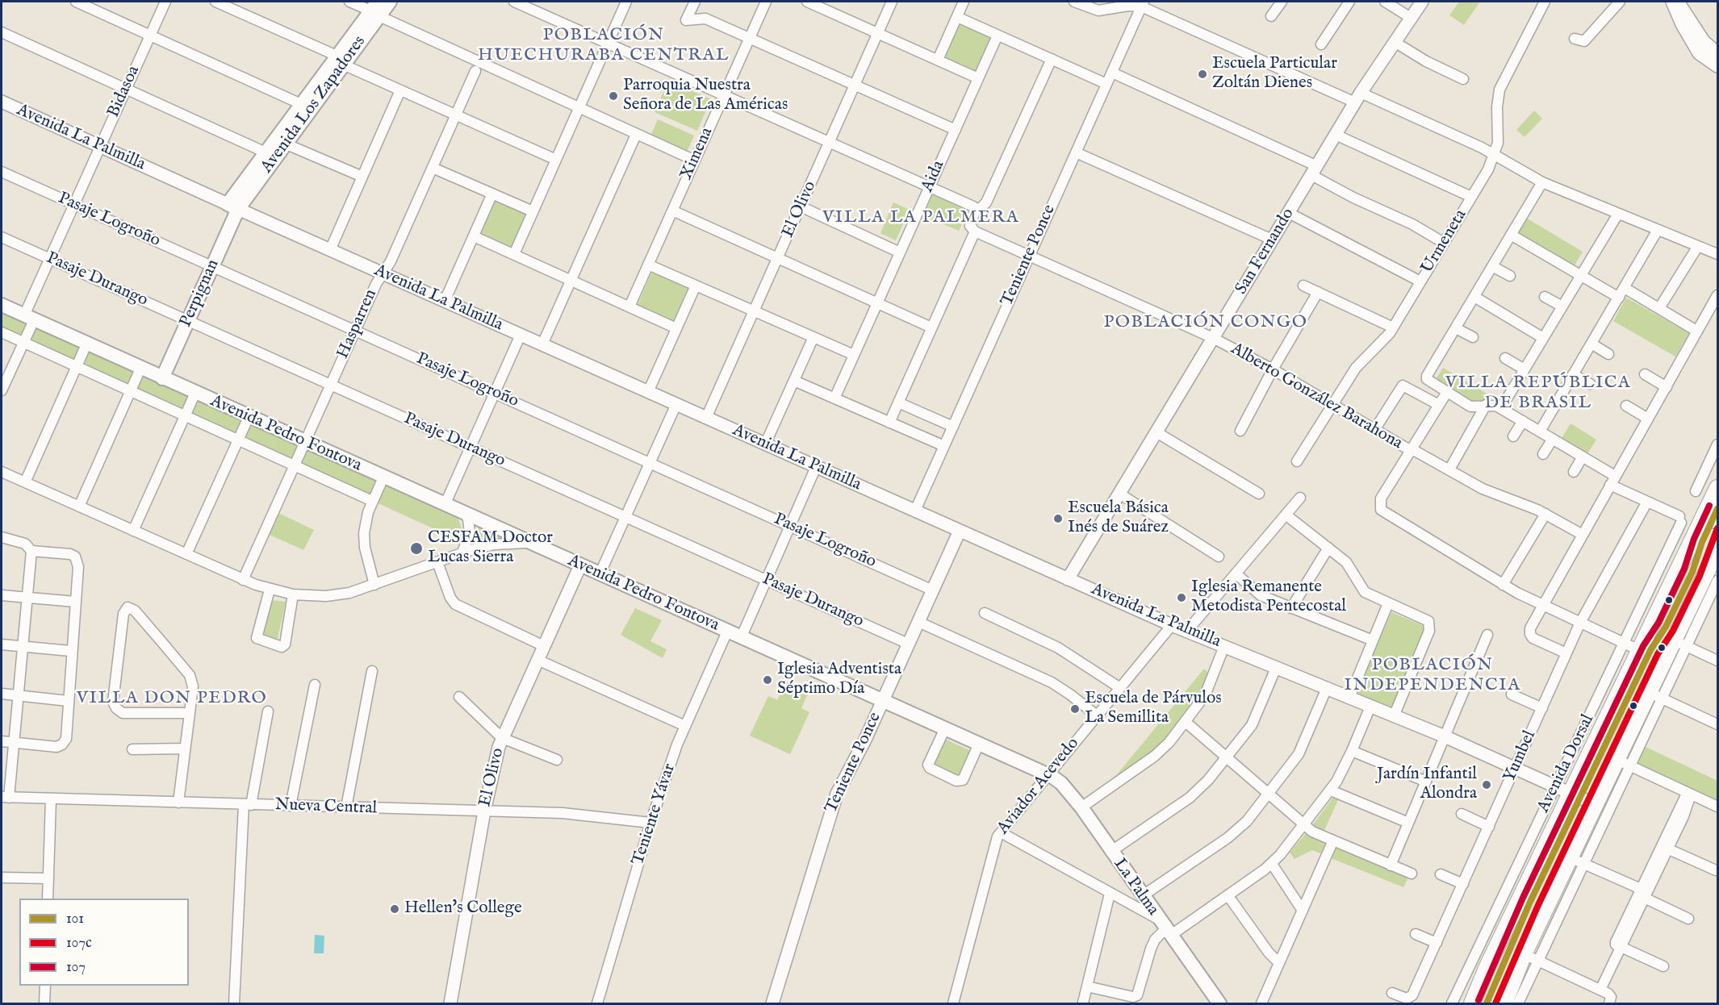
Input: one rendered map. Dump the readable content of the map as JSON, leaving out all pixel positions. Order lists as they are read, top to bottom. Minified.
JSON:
{"streets":{"main road":["Avenida Los Zapadores","Perpignan","Avenida Pedro Fontova","Avenida Dorsal","La Palma"],"street":["Bidasoa","Avenida La Palmilla","Ximena","Aida","El Olivo","Pasaje Logroño","Urmeneta","San Fernando","Teniente Ponce","Pasaje Durango","Hasparren","Alberto González Barahona","Yumbel","Aviador Acevedo","Nueva Central","Teniente Yávar"]},"crossings":[["Bidasoa","Avenida La Palmilla"],["Bidasoa","Pasaje Logroño"],["Bidasoa","Pasaje Durango"],["Bidasoa","Avenida Pedro Fontova"],["Avenida Los Zapadores","Avenida La Palmilla"],["Avenida Los Zapadores","Perpignan"],["Avenida La Palmilla","El Olivo"],["Avenida La Palmilla","San Fernando"],["Avenida La Palmilla","Teniente Ponce"],["Avenida La Palmilla","Perpignan"],["Avenida La Palmilla","Hasparren"],["Avenida La Palmilla","Yumbel"],["Avenida La Palmilla","Avenida Dorsal"],["Avenida La Palmilla","Aviador Acevedo"],["El Olivo","Avenida Pedro Fontova"],["El Olivo","Nueva Central"],["Pasaje Logroño","Teniente Ponce"],["Pasaje Logroño","Perpignan"],["Pasaje Logroño","Hasparren"],["Urmeneta","Alberto González Barahona"],["San Fernando","Alberto González Barahona"],["Teniente Ponce","Pasaje Durango"],["Teniente Ponce","Alberto González Barahona"],["Teniente Ponce","Avenida Pedro Fontova"],["Pasaje Durango","Perpignan"],["Pasaje Durango","Hasparren"],["Perpignan","Avenida Pedro Fontova"],["Hasparren","Avenida Pedro Fontova"],["Avenida Pedro Fontova","Aviador Acevedo"],["Avenida Pedro Fontova","Teniente Yávar"],["Avenida Pedro Fontova","La Palma"],["Yumbel","Avenida Dorsal"],["Aviador Acevedo","La Palma"],["Nueva Central","Teniente Yávar"]],"districts":["POBLACIÓN HUECHURABA CENTRAL","VILLA LA PALMERA","POBLACIÓN CONGO","VILLA REPÚBLICA DE BRASIL","POBLACIÓN INDEPENDENCIA","VILLA DON PEDRO"],"places":["Escuela Particular Zoltán Dienes","Parroquia Nuestra Señora de Las Américas","Escuela Básica Inés de Suárez","CESFAM Doctor Lucas Sierra","Iglesia Remanente Metodista Pentecostal","Iglesia Adventista Séptimo Día","Escuela de Párvulos La Semillita","Jardín Infantil Alondra","Hellen's College"],"lines":["transit line 107","transit line 101","transit line 107c"],"legend":["101","107c","107"]}
